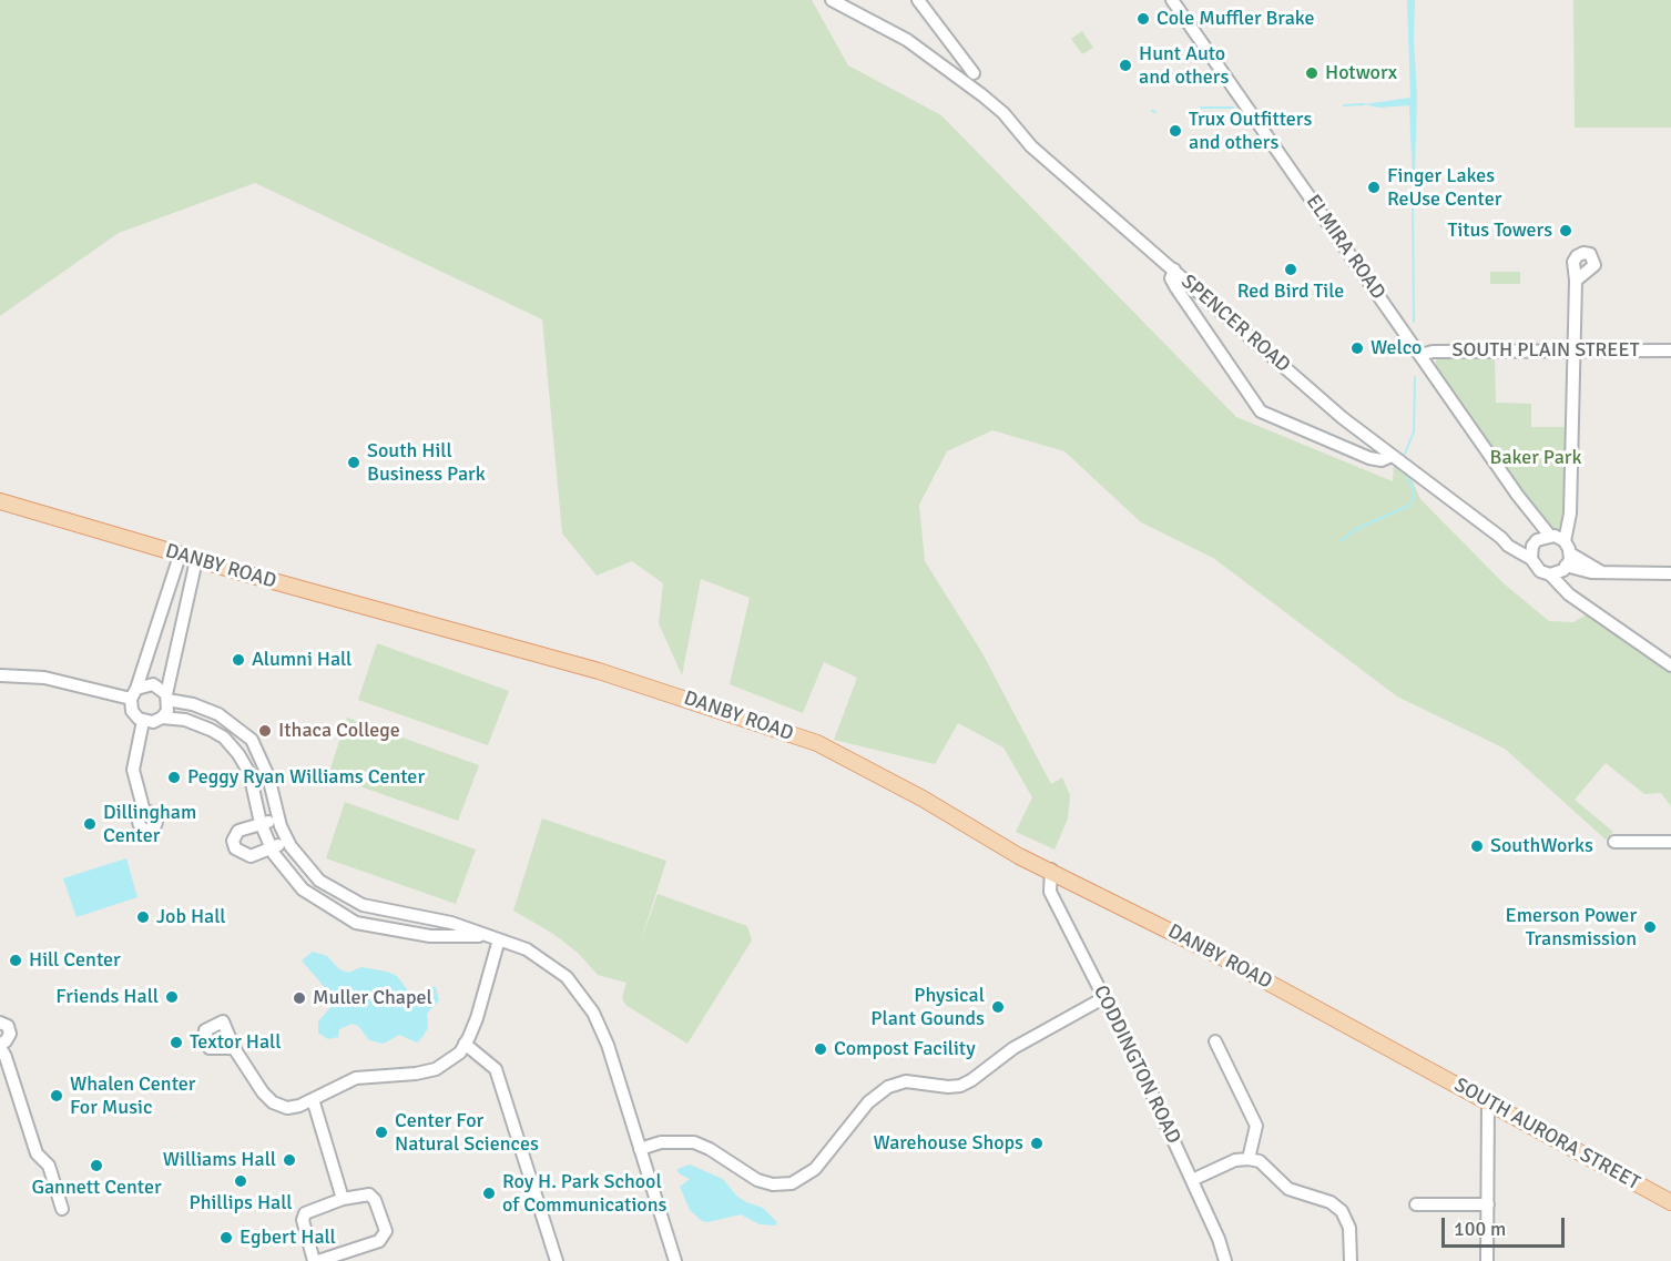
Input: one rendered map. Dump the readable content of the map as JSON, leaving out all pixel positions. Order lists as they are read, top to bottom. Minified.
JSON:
{"streets":{"main road":["DANBY ROAD","SOUTH AURORA STREET"],"street":["ELMIRA ROAD","SPENCER ROAD","SOUTH PLAIN STREET","CODDINGTON ROAD"]},"crossings":[["ELMIRA ROAD","SPENCER ROAD"],["ELMIRA ROAD","SOUTH PLAIN STREET"],["DANBY ROAD","CODDINGTON ROAD"],["DANBY ROAD","SOUTH AURORA STREET"]],"parks":["Baker Park"],"places":["Cole Muffler Brake","Hunt Auto and others","Hotworx","Trux Outfitters and others","Finger Lakes ReUse Center","Titus Towers","Red Bird Tile","Welco","South Hill Business Park","Alumni Hall","Ithaca College","Peggy Ryan Williams Center","Dillingham Center","SouthWorks","Job Hall","Emerson Power Transmission","Hill Center","Friends Hall","Muller Chapel","Physical Plant Gounds","Textor Hall","Compost Facility","Whalen Center For Music","Center For Natural Sciences","Warehouse Shops","Williams Hall","Gannett Center","Phillips Hall","Roy H. Park School of Communications","Egbert Hall"],"scale_bar":"100 m"}
